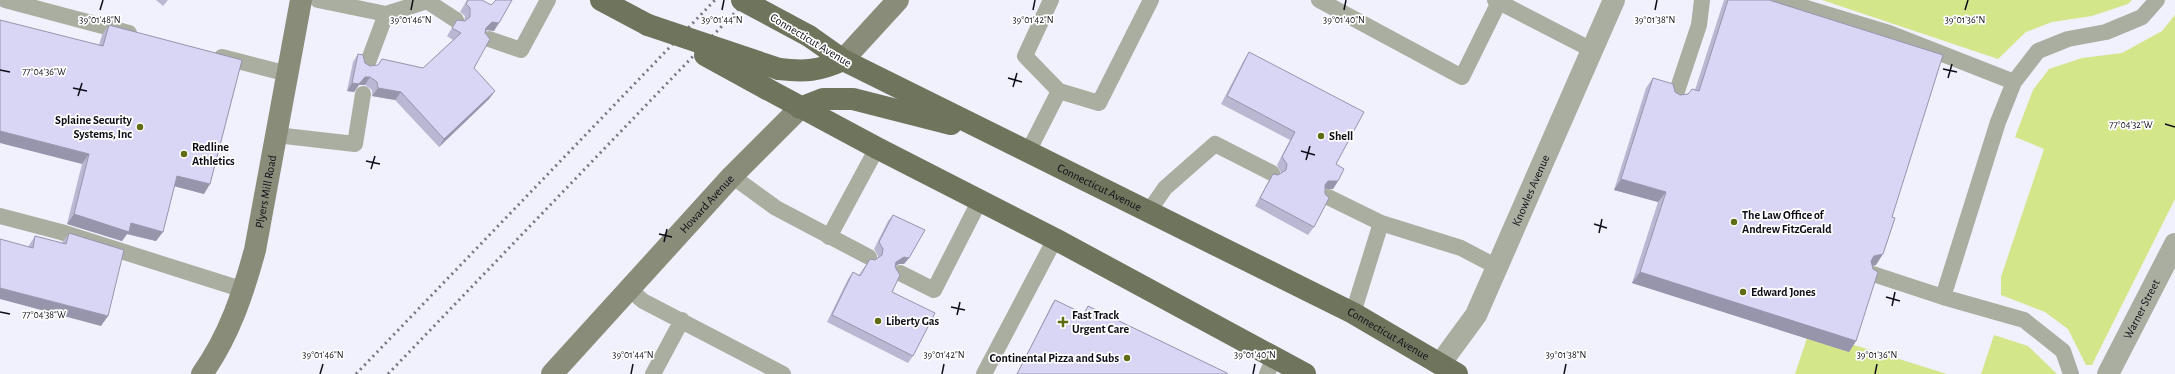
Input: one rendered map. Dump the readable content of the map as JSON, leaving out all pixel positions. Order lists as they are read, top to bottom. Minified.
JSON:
{"streets":{"main road":["Connecticut Avenue"],"street":["Knowles Avenue","Plyers Mill Road","Howard Avenue","Warner Street"]},"crossings":[["Connecticut Avenue","Knowles Avenue"]],"places":{"other":["Splaine Security Systems, Inc","Shell","Redline Athletics","The Law Office of Andrew FitzGerald","Edward Jones","Liberty Gas","Continental Pizza and Subs"],"health":["Fast Track Urgent Care"]},"coordinates":["39°01'48\"N","39°01'46\"N","39°01'44\"N","39°01'42\"N","39°01'40\"N","39°01'38\"N","39°01'36\"N","77°04'36\"W","77°04'32\"W","77°04'38\"W"]}
